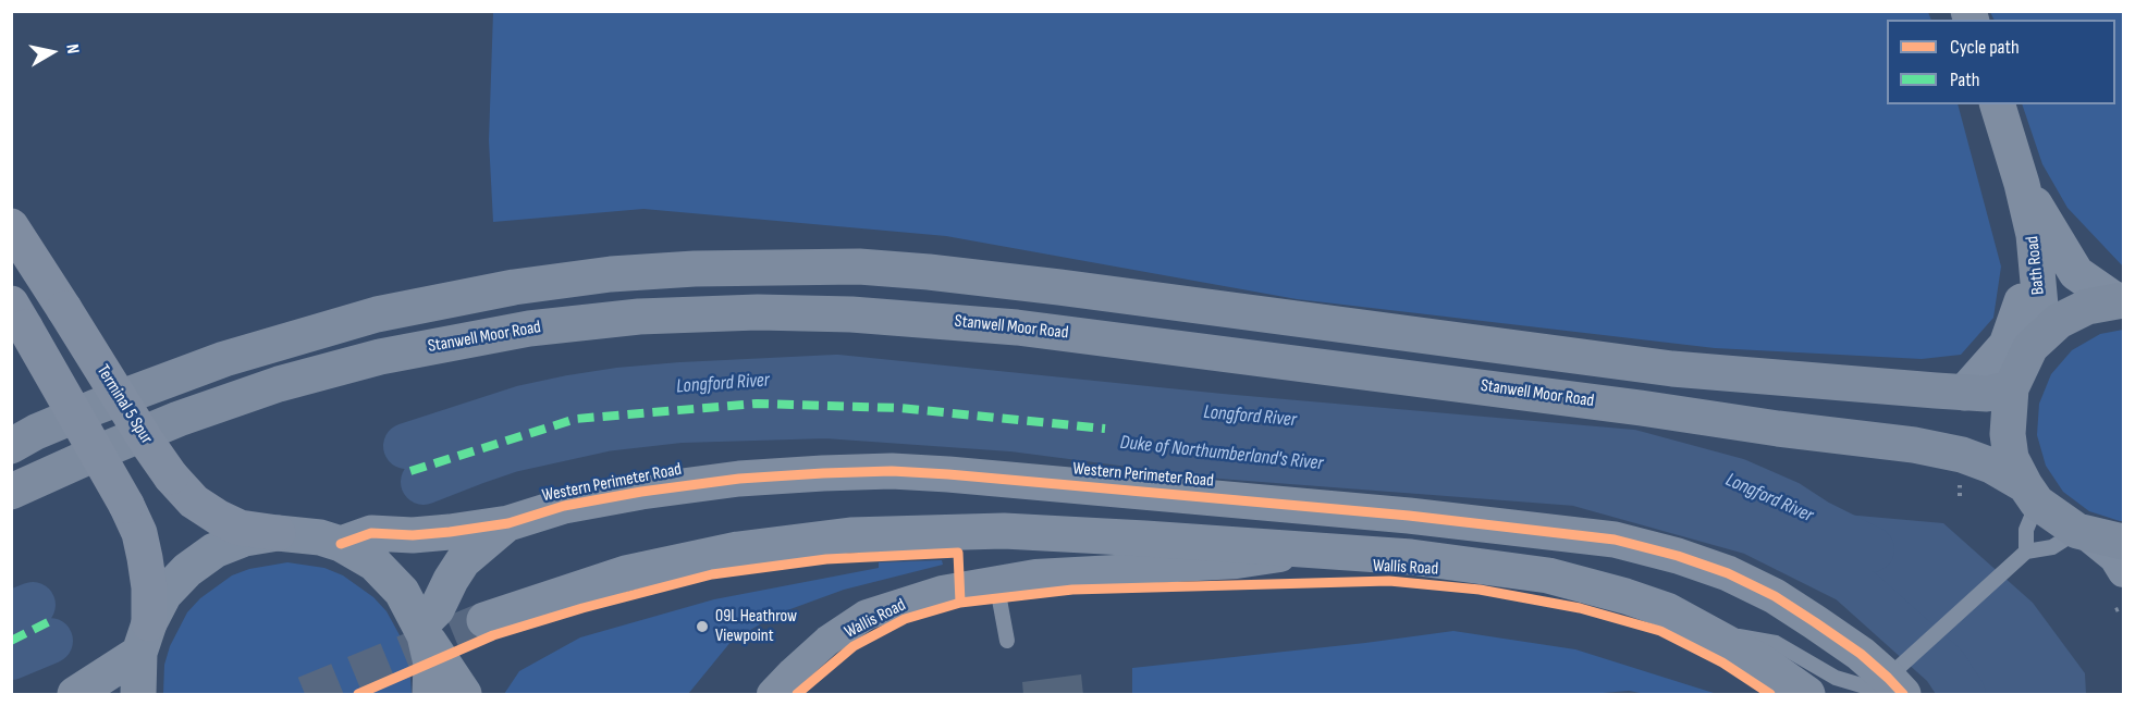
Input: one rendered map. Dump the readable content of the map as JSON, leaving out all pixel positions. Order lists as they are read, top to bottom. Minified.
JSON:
{"streets":{"highway":["Terminal 5 Spur"],"main road":["Stanwell Moor Road"],"street":["Bath Road","Western Perimeter Road","Wallis Road"]},"water":["Longford River","Duke of Northumberland's River"],"places":["09L Heathrow Viewpoint"],"legend":["Cycle path","Path"],"north":"right"}
